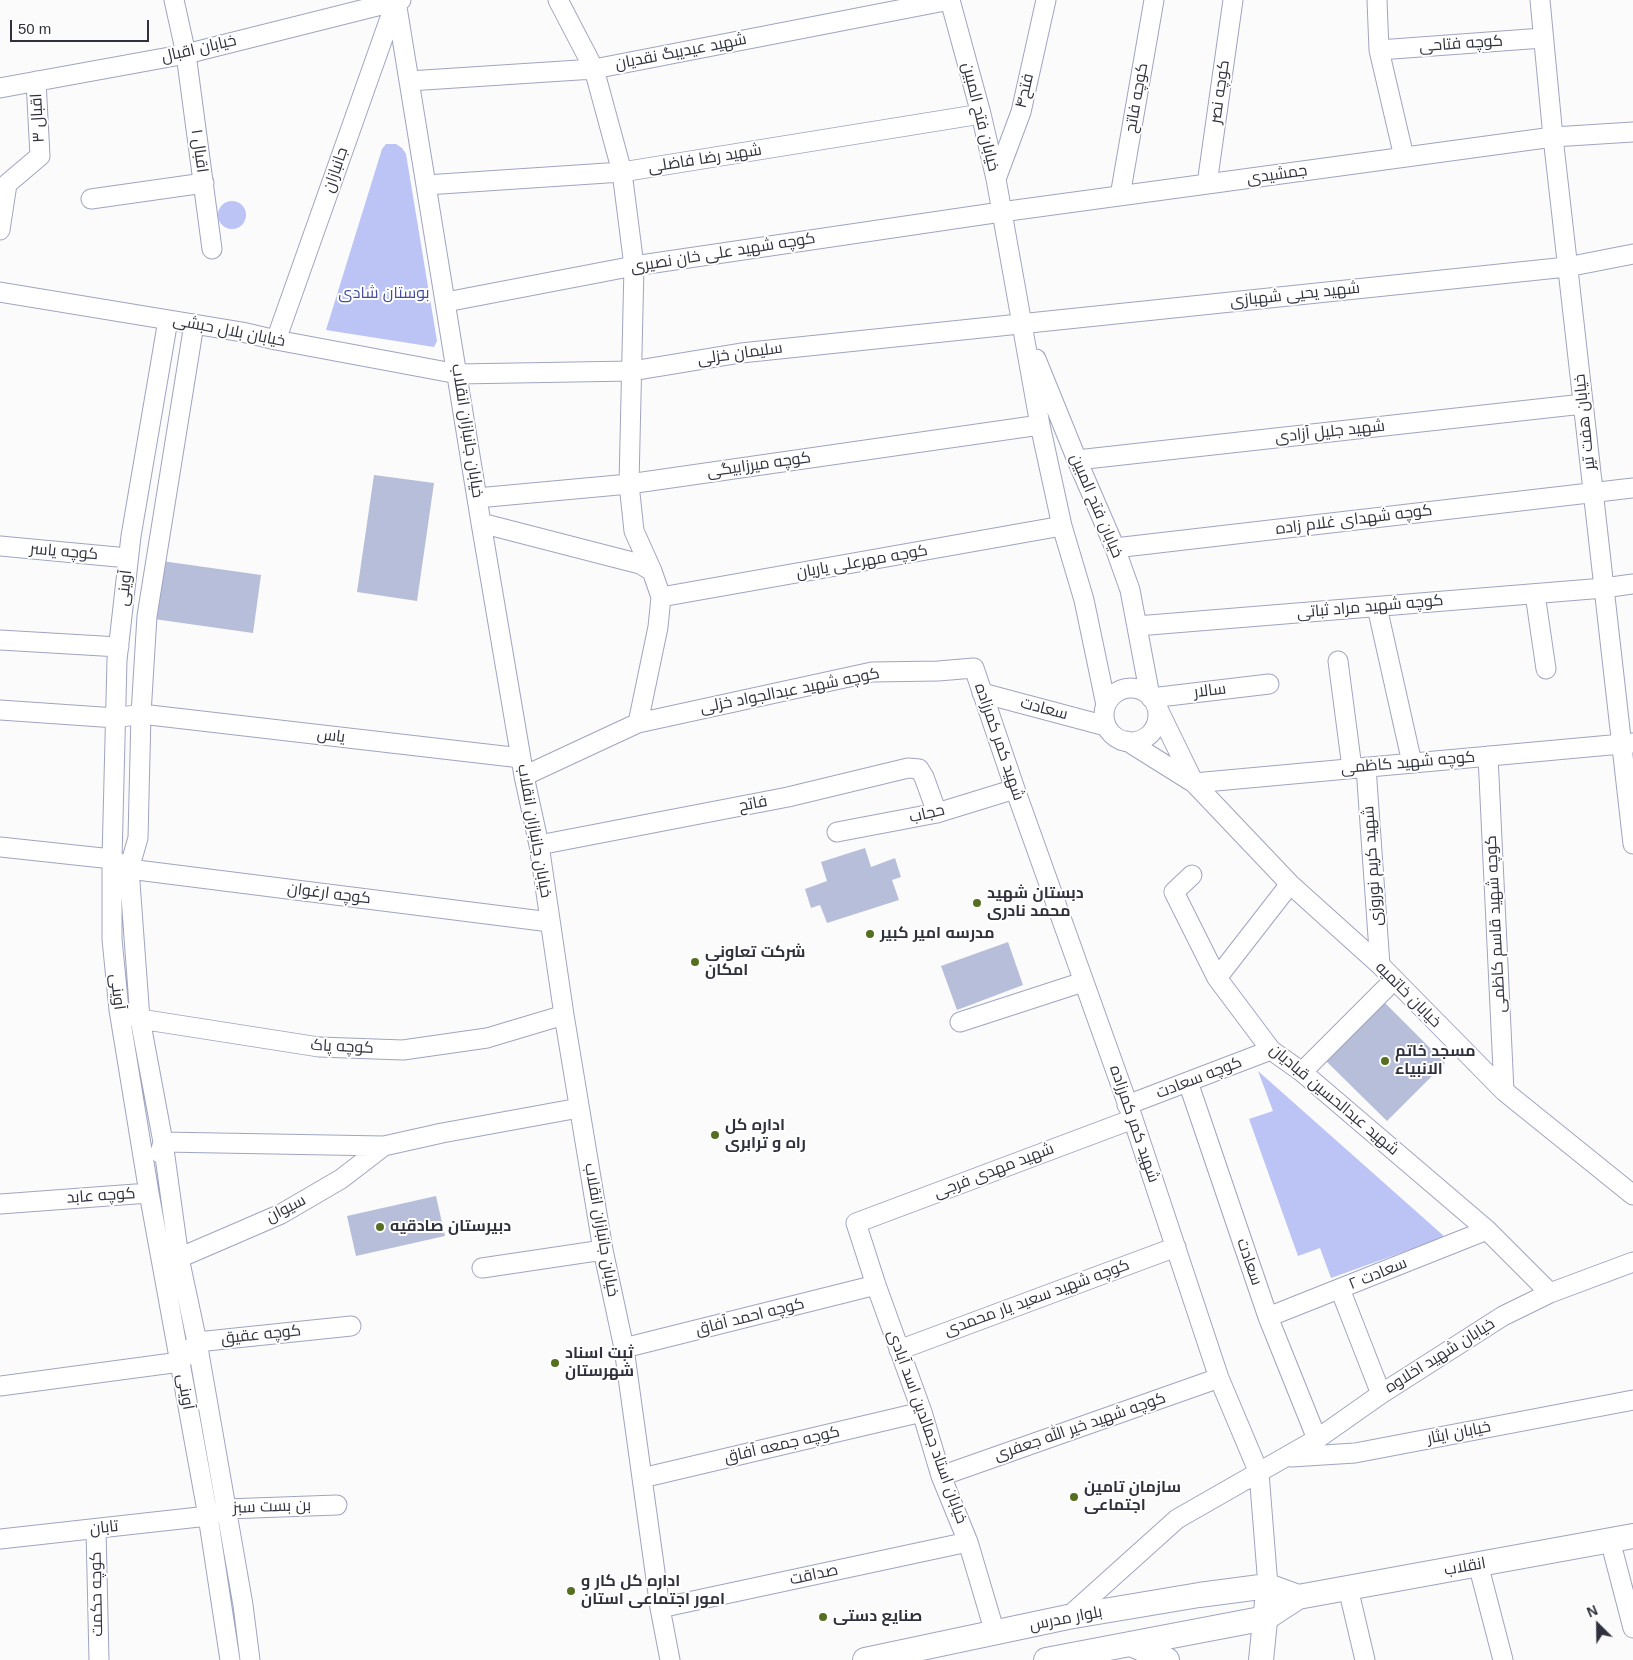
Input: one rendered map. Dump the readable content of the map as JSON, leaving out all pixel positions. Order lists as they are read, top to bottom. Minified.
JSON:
{"streets":{"main road":["انقلاب","بلوار مدرس"],"street":["کوچه فتاحی","خیابان اقبال","شهید عیدیبگ نقدیان","فتح۴","کوچه نصر","کوچه فاتح","خیابان فتح المبین","اقبال ۳","اقبال ۱","شهید رضا فاضلی","جانبازان","جمشیدی","کوچه شهید علی خان نصیری","شهید یحیی شهبازی","خیابان بلال حبشی","سلیمان خزلی","خیابان هفت تیر","خیابان جانبازان انقلاب","شهید جلیل آزادی","کوچه میرزابیگی","کوچه شهدای غلام زاده","کوچه یاسر","کوچه مهرعلی یاریان","آوینی","کوچه شهید مراد ثباتی","کوچه شهید عبدالجواد خزلی","سالار","سعادت","یاس","شهید کمر کمرزاده","کوچه شهید کاظمی","فاتح","حجاب","شهید کریم نوروزی","کوچه ارغوان","کوچه شهید قاسم کاظمی","خیابان خاتمیه","کوچه پاک","کوچه سعادت","شهید عبدالحسین قبادیان","شهید مهدی فرجی","کوچه عابد","سیوان","سعادت ۲","کوچه شهید سعید یار محمدی","کوچه احمد آفاق","کوچه عقیق","خیابان شهید اخلاوه","خیابان استاد جمالدین اسد آبادی","کوچه شهید خیر الله جعفری","خیابان ایثار","کوچه جمعه آفاق","بن بست سبز","تابان","صداقت","کوچه حکمت"]},"crossings":[["کوچه فتاحی","خیابان هفت تیر"],["خیابان اقبال","اقبال ۳"],["خیابان اقبال","اقبال ۱"],["خیابان اقبال","جانبازان"],["خیابان اقبال","خیابان جانبازان انقلاب"],["شهید عیدیبگ نقدیان","خیابان فتح المبین"],["شهید عیدیبگ نقدیان","خیابان جانبازان انقلاب"],["فتح۴","خیابان فتح المبین"],["کوچه نصر","جمشیدی"],["کوچه فاتح","جمشیدی"],["خیابان فتح المبین","شهید رضا فاضلی"],["خیابان فتح المبین","جمشیدی"],["خیابان فتح المبین","کوچه شهید علی خان نصیری"],["خیابان فتح المبین","شهید یحیی شهبازی"],["خیابان فتح المبین","سلیمان خزلی"],["خیابان فتح المبین","شهید جلیل آزادی"],["خیابان فتح المبین","کوچه میرزابیگی"],["خیابان فتح المبین","کوچه شهدای غلام زاده"],["خیابان فتح المبین","کوچه مهرعلی یاریان"],["خیابان فتح المبین","کوچه شهید مراد ثباتی"],["خیابان فتح المبین","سالار"],["خیابان فتح المبین","سعادت"],["خیابان فتح المبین","خیابان خاتمیه"],["شهید رضا فاضلی","خیابان جانبازان انقلاب"],["جانبازان","خیابان بلال حبشی"],["جانبازان","خیابان جانبازان انقلاب"],["جمشیدی","کوچه شهید علی خان نصیری"],["جمشیدی","خیابان هفت تیر"],["کوچه شهید علی خان نصیری","خیابان جانبازان انقلاب"],["شهید یحیی شهبازی","سلیمان خزلی"],["شهید یحیی شهبازی","خیابان هفت تیر"],["خیابان بلال حبشی","سلیمان خزلی"],["خیابان بلال حبشی","خیابان جانبازان انقلاب"],["خیابان بلال حبشی","آوینی"],["سلیمان خزلی","خیابان جانبازان انقلاب"],["خیابان هفت تیر","شهید جلیل آزادی"],["خیابان هفت تیر","کوچه شهدای غلام زاده"],["خیابان هفت تیر","کوچه شهید مراد ثباتی"],["خیابان هفت تیر","کوچه شهید کاظمی"],["خیابان جانبازان انقلاب","کوچه میرزابیگی"],["خیابان جانبازان انقلاب","کوچه شهید عبدالجواد خزلی"],["خیابان جانبازان انقلاب","یاس"],["خیابان جانبازان انقلاب","فاتح"],["خیابان جانبازان انقلاب","کوچه ارغوان"],["خیابان جانبازان انقلاب","کوچه پاک"],["خیابان جانبازان انقلاب","کوچه احمد آفاق"],["خیابان جانبازان انقلاب","کوچه جمعه آفاق"],["خیابان جانبازان انقلاب","صداقت"],["کوچه یاسر","آوینی"],["آوینی","یاس"],["آوینی","کوچه ارغوان"],["آوینی","کوچه پاک"],["آوینی","کوچه عابد"],["آوینی","سیوان"],["آوینی","کوچه عقیق"],["آوینی","بن بست سبز"],["آوینی","تابان"],["کوچه شهید عبدالجواد خزلی","یاس"],["کوچه شهید عبدالجواد خزلی","شهید کمر کمرزاده"],["سالار","سعادت"],["سالار","خیابان خاتمیه"],["سعادت","شهید کمر کمرزاده"],["سعادت","خیابان خاتمیه"],["سعادت","کوچه سعادت"],["سعادت","سعادت ۲"],["سعادت","خیابان شهید اخلاوه"],["شهید کمر کمرزاده","حجاب"],["شهید کمر کمرزاده","کوچه سعادت"],["شهید کمر کمرزاده","شهید مهدی فرجی"],["شهید کمر کمرزاده","کوچه شهید سعید یار محمدی"],["شهید کمر کمرزاده","خیابان شهید اخلاوه"],["شهید کمر کمرزاده","کوچه شهید خیر الله جعفری"],["شهید کمر کمرزاده","بلوار مدرس"],["کوچه شهید کاظمی","شهید کریم نوروزی"],["کوچه شهید کاظمی","کوچه شهید قاسم کاظمی"],["کوچه شهید کاظمی","خیابان خاتمیه"],["فاتح","حجاب"],["شهید کریم نوروزی","خیابان خاتمیه"],["کوچه شهید قاسم کاظمی","خیابان خاتمیه"],["کوچه سعادت","شهید عبدالحسین قبادیان"],["کوچه سعادت","شهید مهدی فرجی"],["شهید عبدالحسین قبادیان","سعادت ۲"],["شهید عبدالحسین قبادیان","خیابان شهید اخلاوه"],["شهید مهدی فرجی","خیابان استاد جمالدین اسد آبادی"],["کوچه شهید سعید یار محمدی","خیابان استاد جمالدین اسد آبادی"],["کوچه احمد آفاق","خیابان استاد جمالدین اسد آبادی"],["خیابان شهید اخلاوه","خیابان ایثار"],["خیابان شهید اخلاوه","بلوار مدرس"],["خیابان استاد جمالدین اسد آبادی","کوچه شهید خیر الله جعفری"],["خیابان استاد جمالدین اسد آبادی","کوچه جمعه آفاق"],["خیابان استاد جمالدین اسد آبادی","صداقت"],["خیابان استاد جمالدین اسد آبادی","بلوار مدرس"],["بن بست سبز","تابان"],["تابان","کوچه حکمت"]],"parks":["بوستان شادی"],"places":["دبستان شهید محمد نادری","مدرسه امیر کبیر","شرکت تعاونی امکان","مسجد خاتم الانبیاء","اداره کل راه و ترابری","دبیرستان صادقیه","ثبت اسناد شهرستان","سازمان تامین اجتماعی","اداره کل کار و امور اجتماعی استان","صنایع دستی"],"scale_bar":"50 m","north":"top left"}
